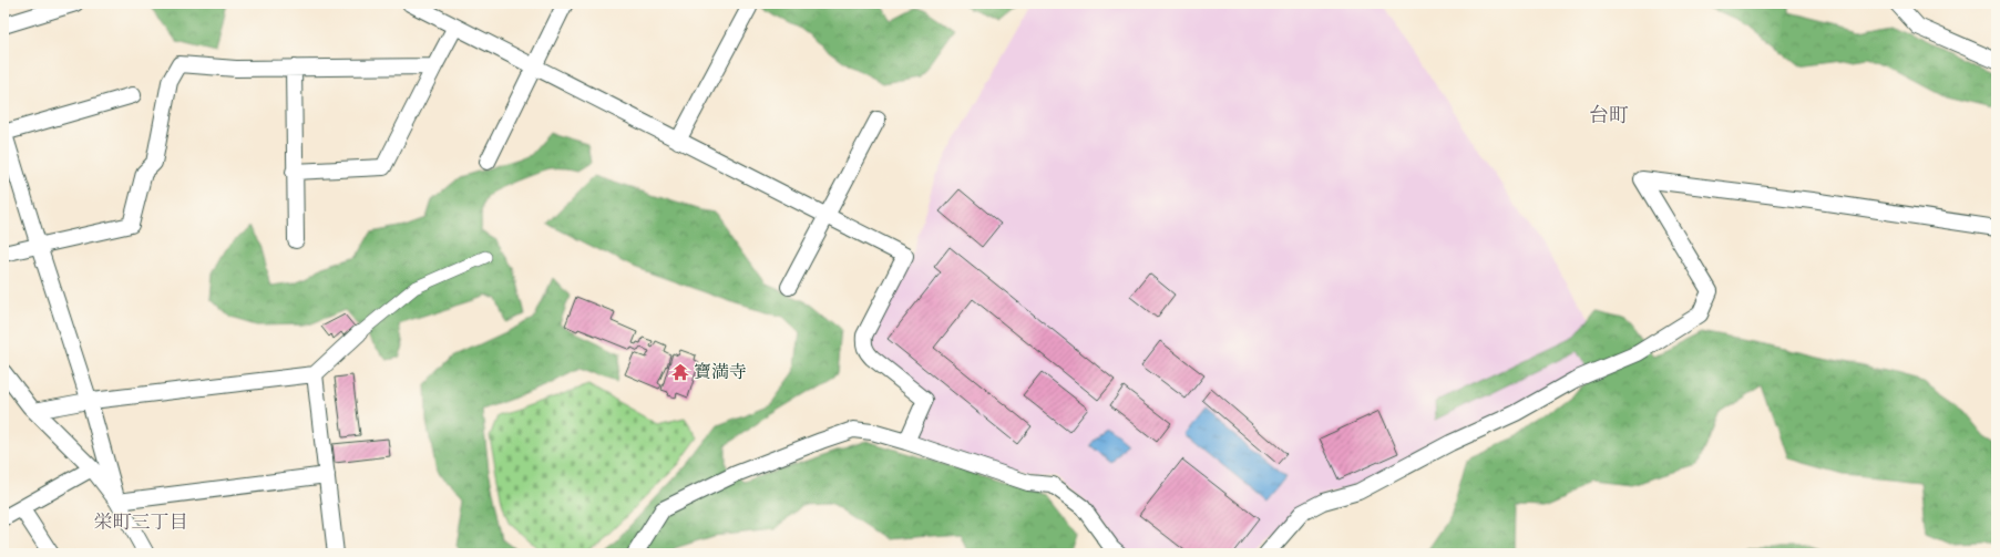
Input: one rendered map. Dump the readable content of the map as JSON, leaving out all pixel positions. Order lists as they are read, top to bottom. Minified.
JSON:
{"districts":["台町","栄町三丁目"],"places":{"temple":["寶満寺"]}}
